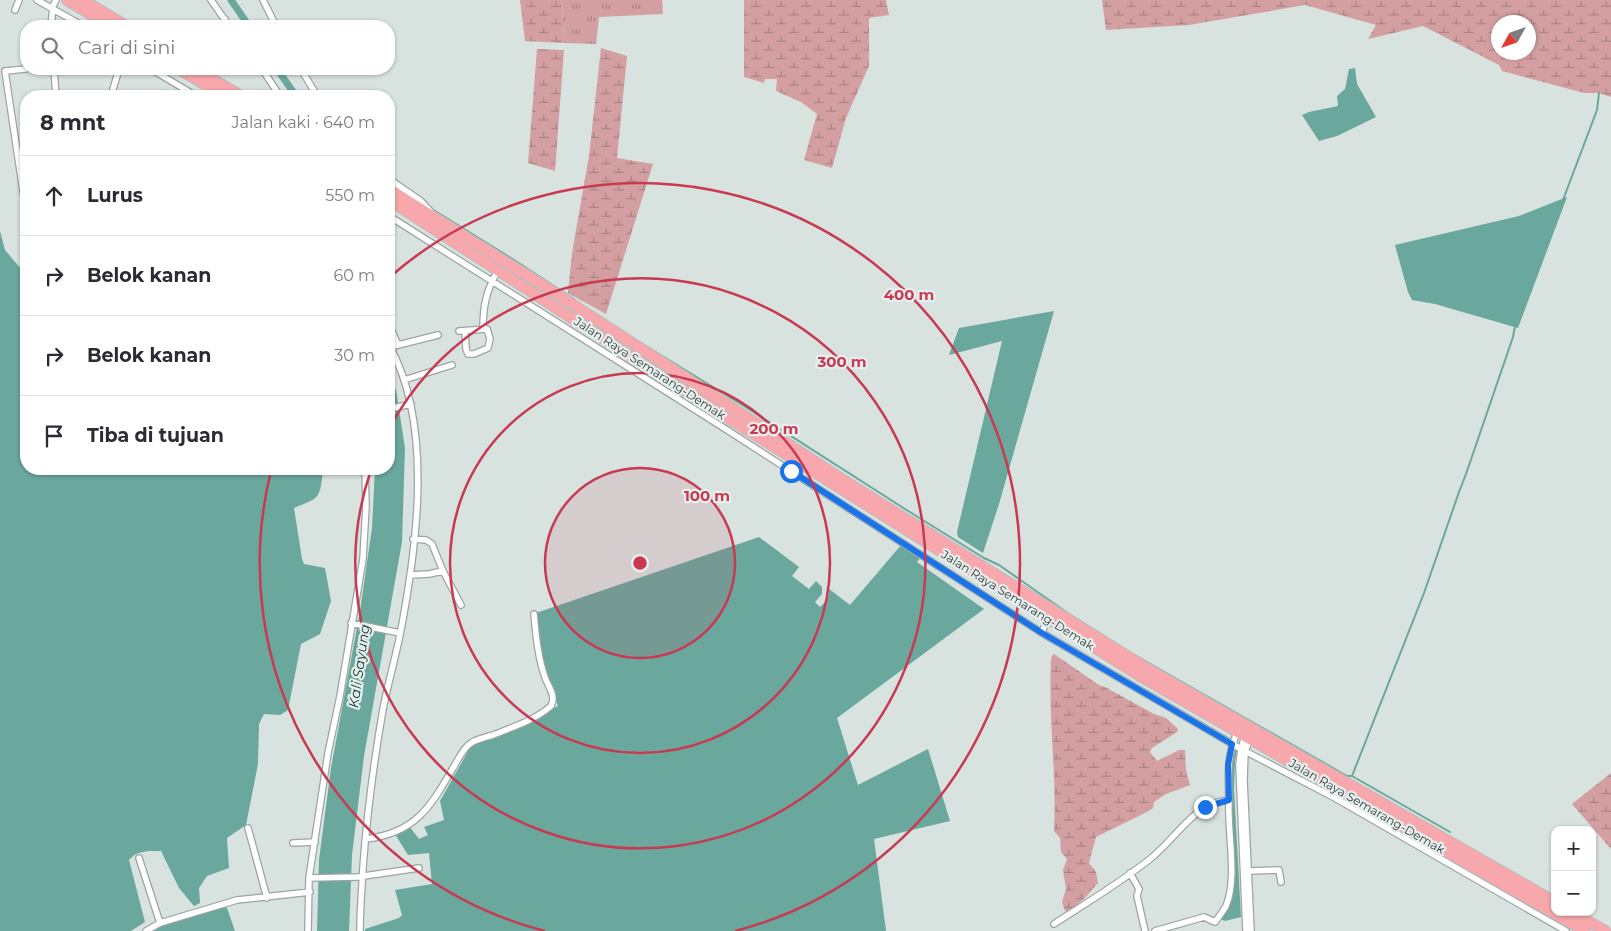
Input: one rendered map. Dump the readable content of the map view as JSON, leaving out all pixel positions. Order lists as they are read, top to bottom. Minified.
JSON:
{"streets":{"highway":["Jalan Raya Semarang-Demak"]},"water":["Kali Sayung"],"north":"bottom left","page":{"search":"Cari di sini","heading":["8 mnt","Jalan kaki · 640 m"],"list":[["Lurus","550 m"],["Belok kanan","60 m"],["Belok kanan","30 m"],"Tiba di tujuan"],"map_buttons":["+","−"]},"rings":["400 m","300 m","200 m","100 m"]}
